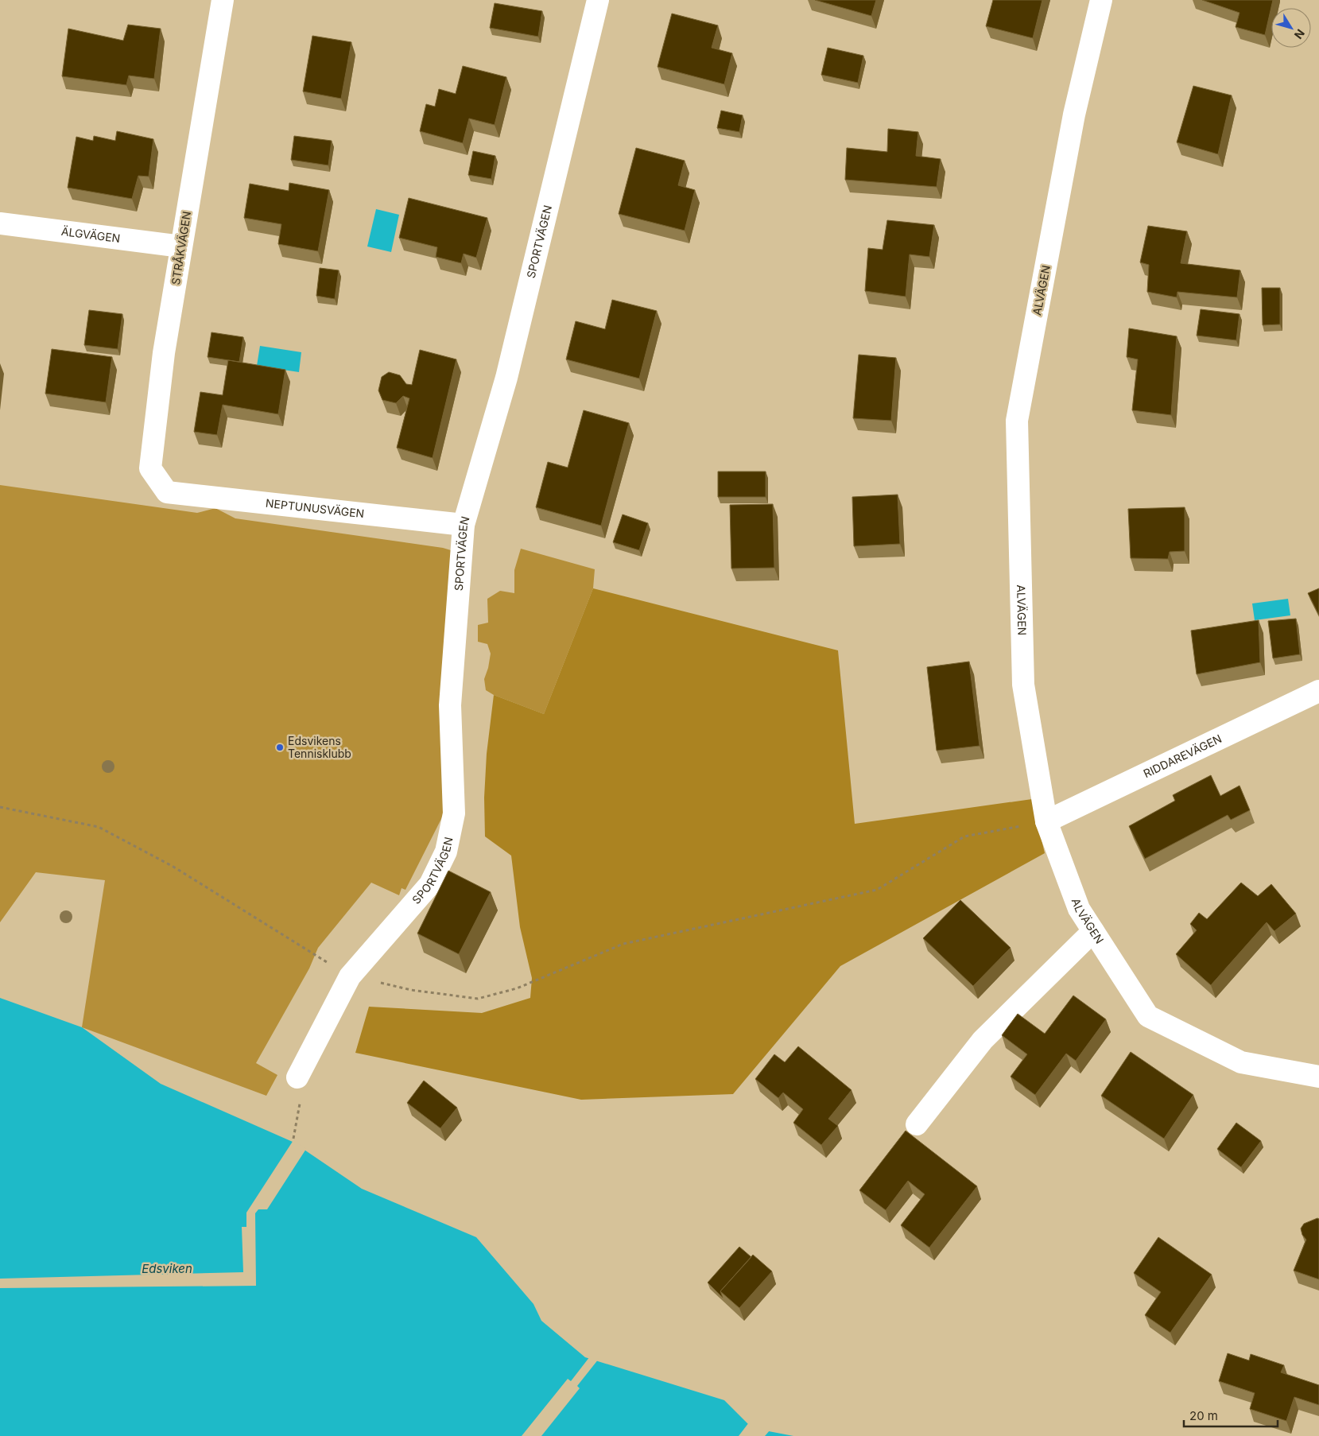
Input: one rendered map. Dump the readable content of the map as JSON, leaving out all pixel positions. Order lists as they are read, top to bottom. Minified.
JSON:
{"streets":{"street":["ÄLGVÄGEN","SPORTVÄGEN","STRÅKVÄGEN","ALVÄGEN","NEPTUNUSVÄGEN","RIDDAREVÄGEN"]},"crossings":[["ÄLGVÄGEN","STRÅKVÄGEN"],["SPORTVÄGEN","NEPTUNUSVÄGEN"],["STRÅKVÄGEN","NEPTUNUSVÄGEN"],["ALVÄGEN","RIDDAREVÄGEN"]],"water":["Edsviken"],"places":["Edsvikens Tennisklubb"],"scale_bar":"20 m","north":"bottom right"}
